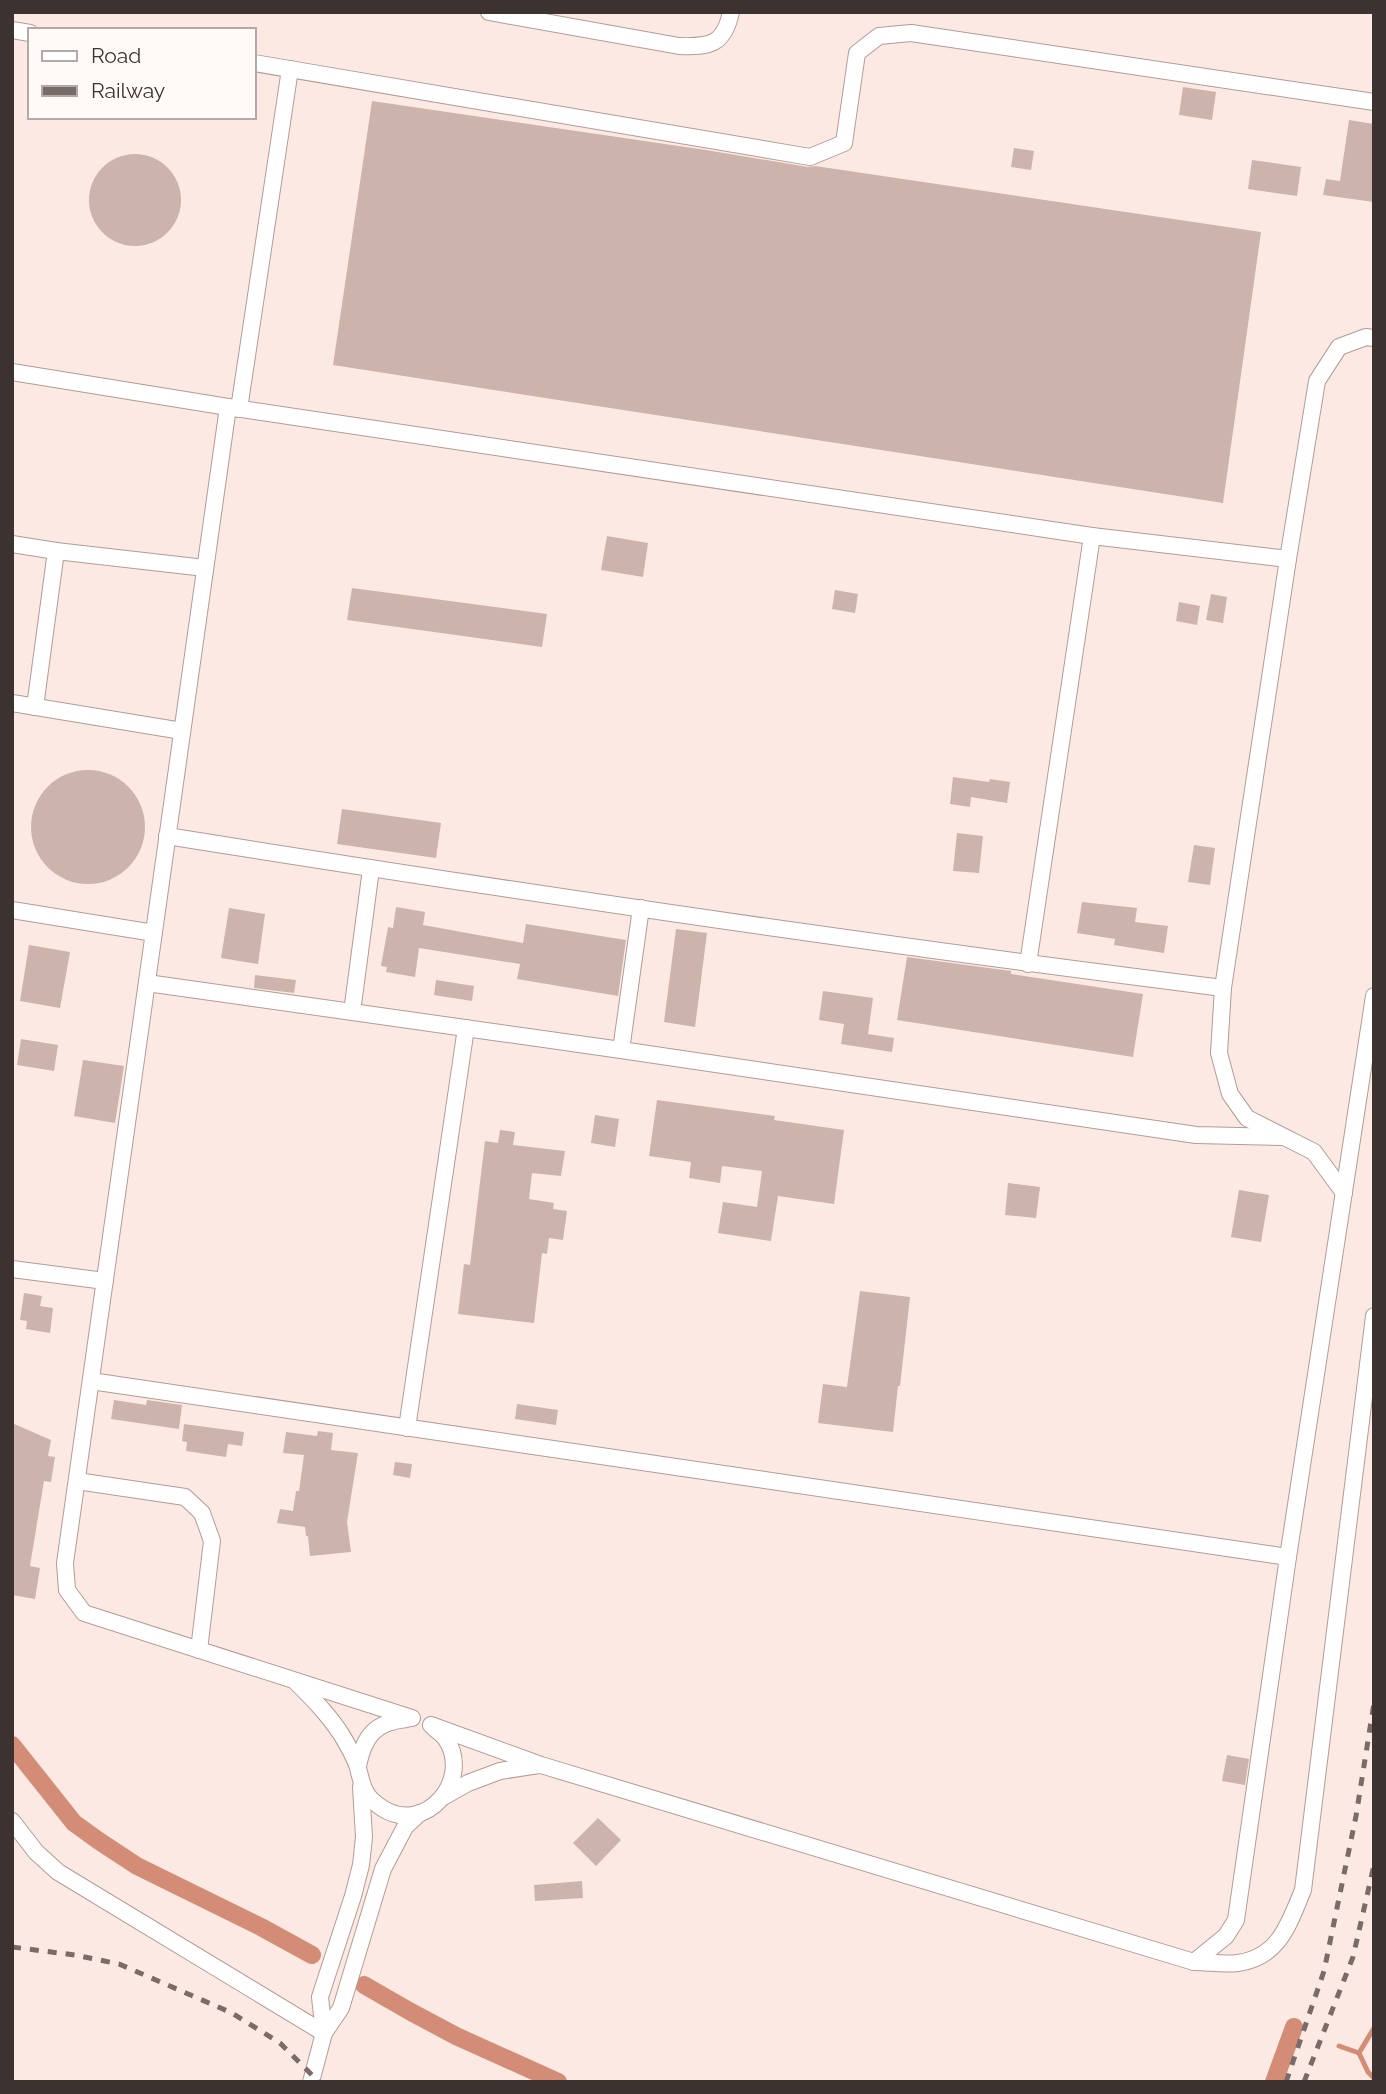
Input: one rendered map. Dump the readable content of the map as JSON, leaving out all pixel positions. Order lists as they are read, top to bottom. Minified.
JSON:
{"legend":["Road","Railway"]}
